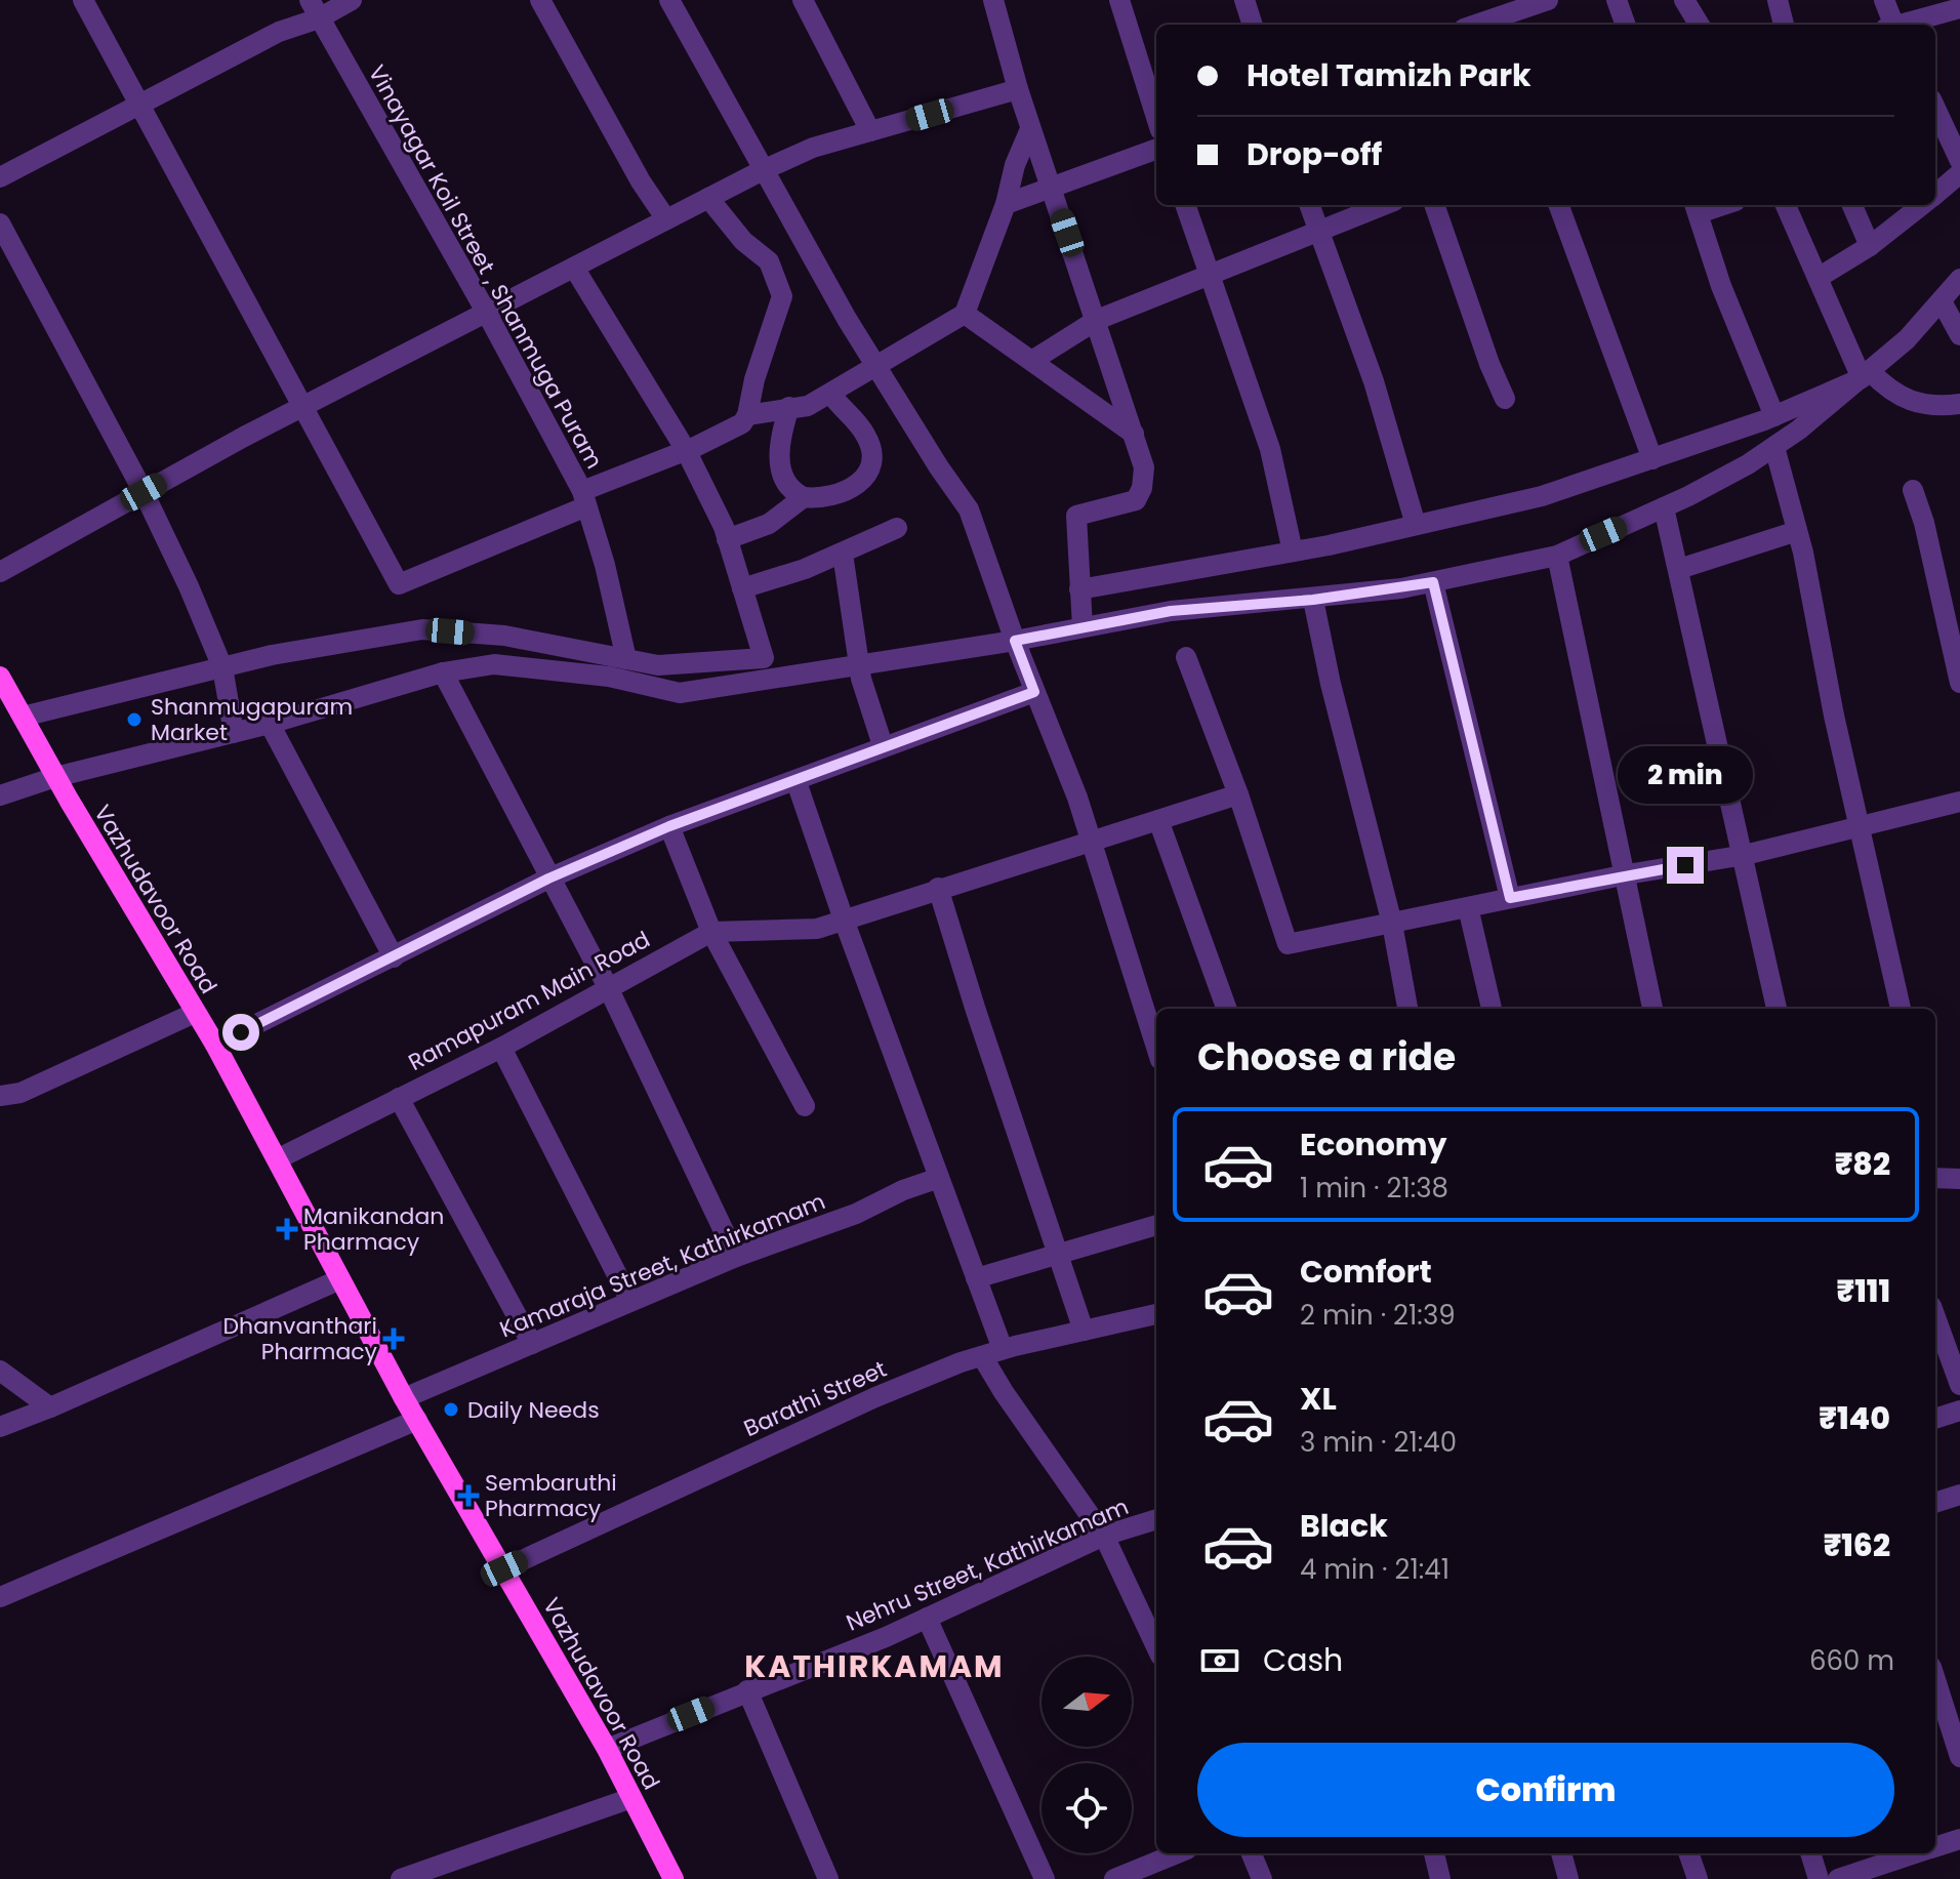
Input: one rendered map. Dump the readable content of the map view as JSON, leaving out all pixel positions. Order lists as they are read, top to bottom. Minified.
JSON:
{"streets":{"main road":["Vazhudavoor Road"],"street":["Vinayagar Koil Street , Shanmuga Puram","Ramapuram Main Road","Kamaraja Street, Kathirkamam","Barathi Street","Nehru Street, Kathirkamam"]},"crossings":[["Vazhudavoor Road","Ramapuram Main Road"],["Vazhudavoor Road","Kamaraja Street, Kathirkamam"],["Vazhudavoor Road","Barathi Street"],["Vazhudavoor Road","Nehru Street, Kathirkamam"]],"districts":["KATHIRKAMAM"],"places":{"other":["Shanmugapuram Market","Daily Needs"],"health":["Manikandan Pharmacy","Dhanvanthari Pharmacy","Sembaruthi Pharmacy"]},"north":"right","page":{"banner":["Hotel Tamizh Park","Drop-off"],"bubble":"2 min","heading":"Choose a ride","list":[{"name":"Economy","note":"1 min · 21:38","value":"₹82"},{"name":"Comfort","note":"2 min · 21:39","value":"₹111"},{"name":"XL","note":"3 min · 21:40","value":"₹140"},{"name":"Black","note":"4 min · 21:41","value":"₹162"}],"pay":["Cash","660 m"],"buttons":"Confirm"}}
